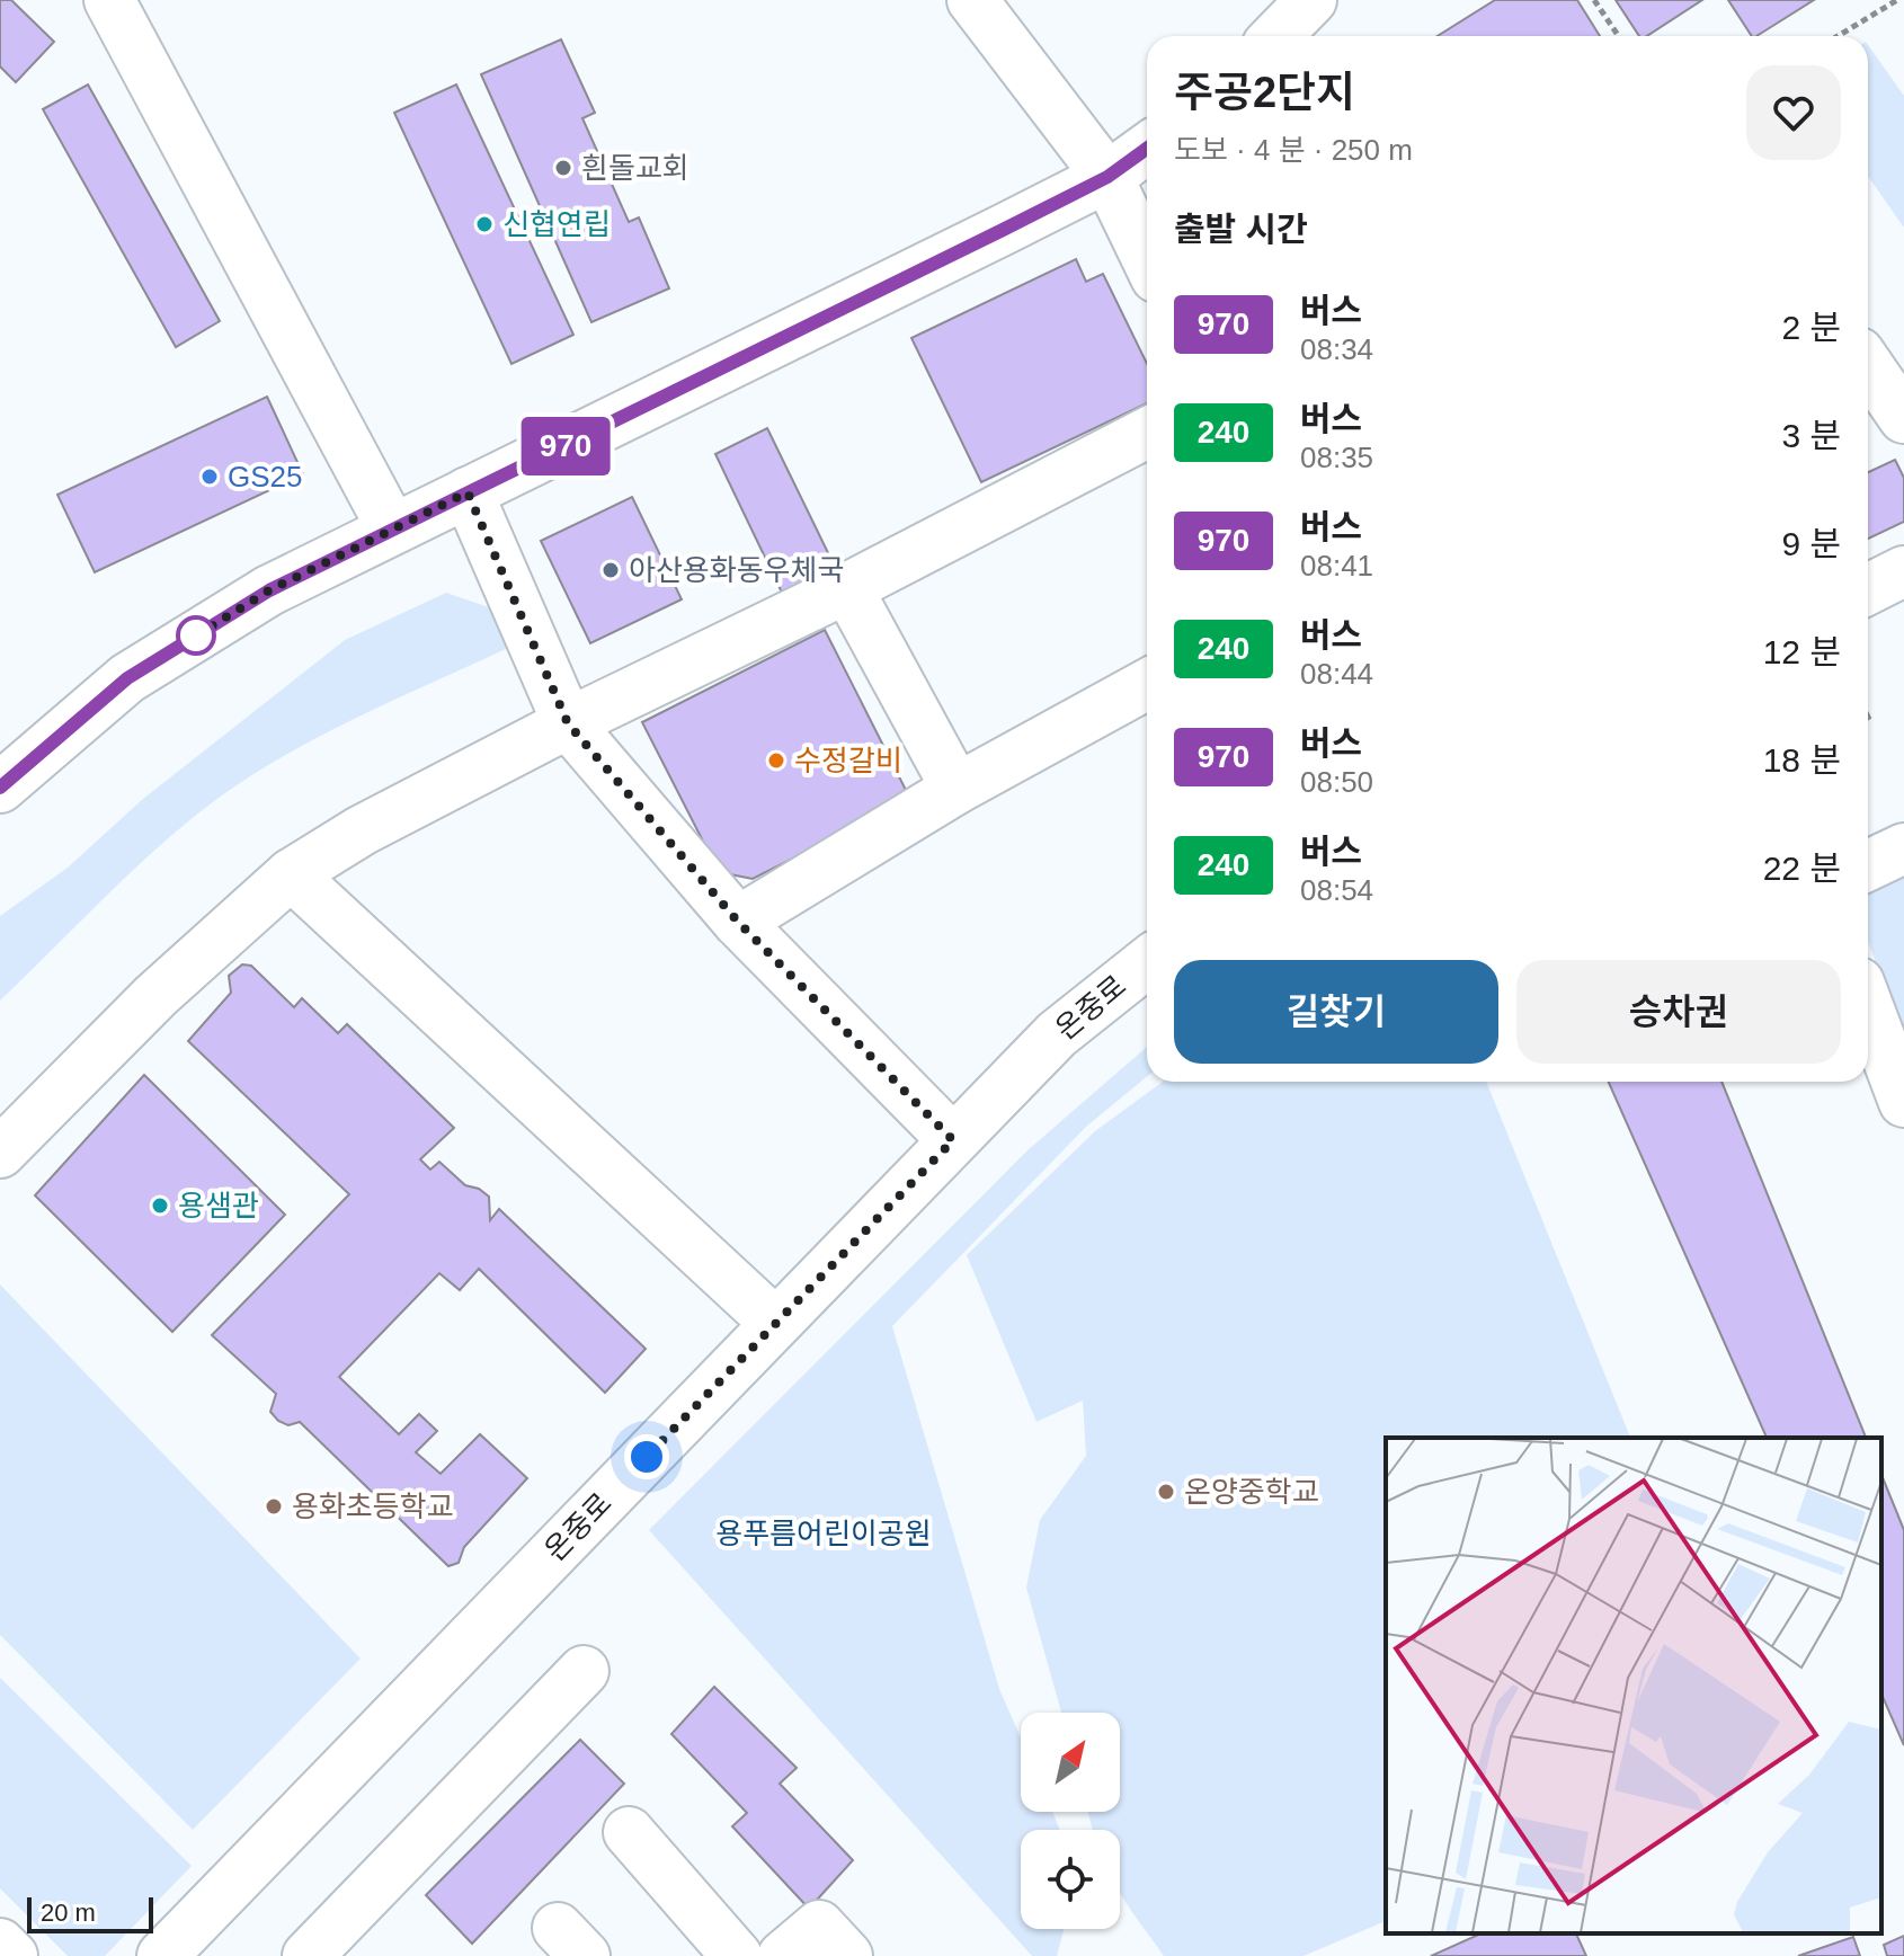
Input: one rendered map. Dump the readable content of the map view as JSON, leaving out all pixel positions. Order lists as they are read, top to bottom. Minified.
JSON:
{"streets":{"street":["온중로"]},"parks":["용푸름어린이공원"],"places":["흰돌교회","신협연립","GS25","아산용화동우체국","수정갈비","용샘관","온양중학교","용화초등학교"],"lines":["bus line 970"],"scale_bar":"20 m","north":"top right","page":{"on_map":"970","heading":[["주공2단지","도보 · 4 분 · 250 m"],"출발 시간"],"list":[{"mark":"970","name":"버스","note":"08:34","value":"2 분"},{"mark":"240","name":"버스","note":"08:35","value":"3 분"},{"mark":"970","name":"버스","note":"08:41","value":"9 분"},{"mark":"240","name":"버스","note":"08:44","value":"12 분"},{"mark":"970","name":"버스","note":"08:50","value":"18 분"},{"mark":"240","name":"버스","note":"08:54","value":"22 분"}],"buttons":["길찾기","승차권"],"scale":"20 m"}}
